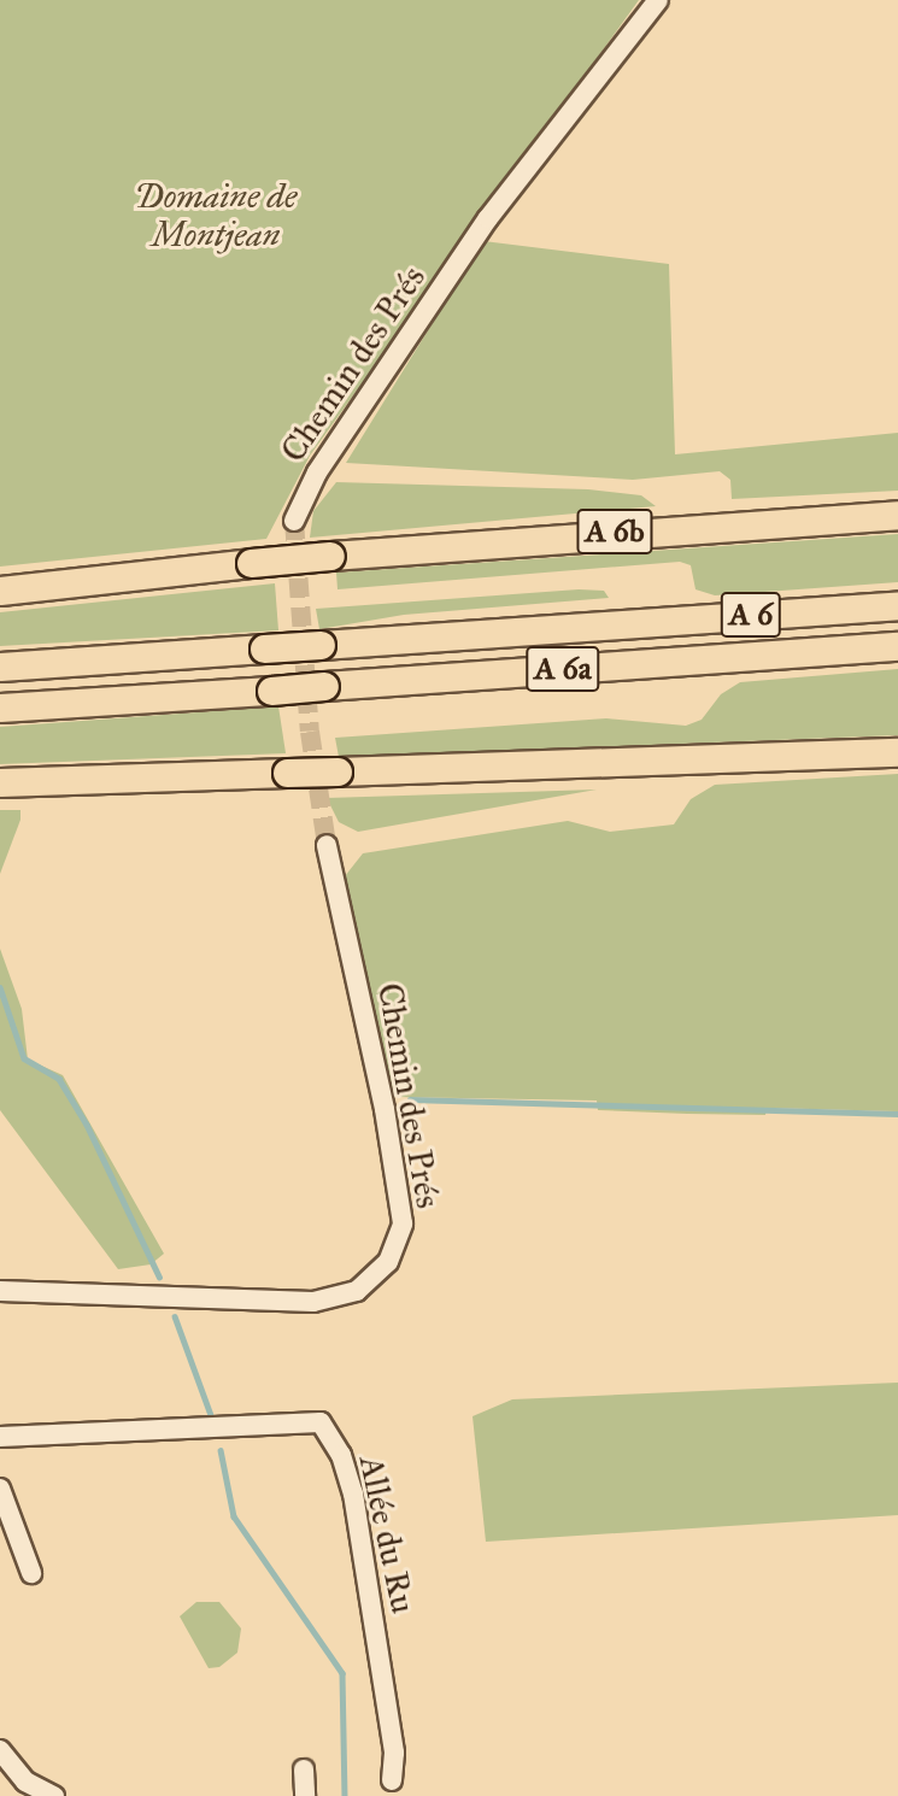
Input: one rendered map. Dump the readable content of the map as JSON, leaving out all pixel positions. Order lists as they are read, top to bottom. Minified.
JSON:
{"streets":{"highway":["A 6b","A 6","A 6a"],"street":["Chemin des Prés","Allée du Ru"]},"crossings":[["A 6","A 6a"]],"parks":["Domaine de Montjean"]}
